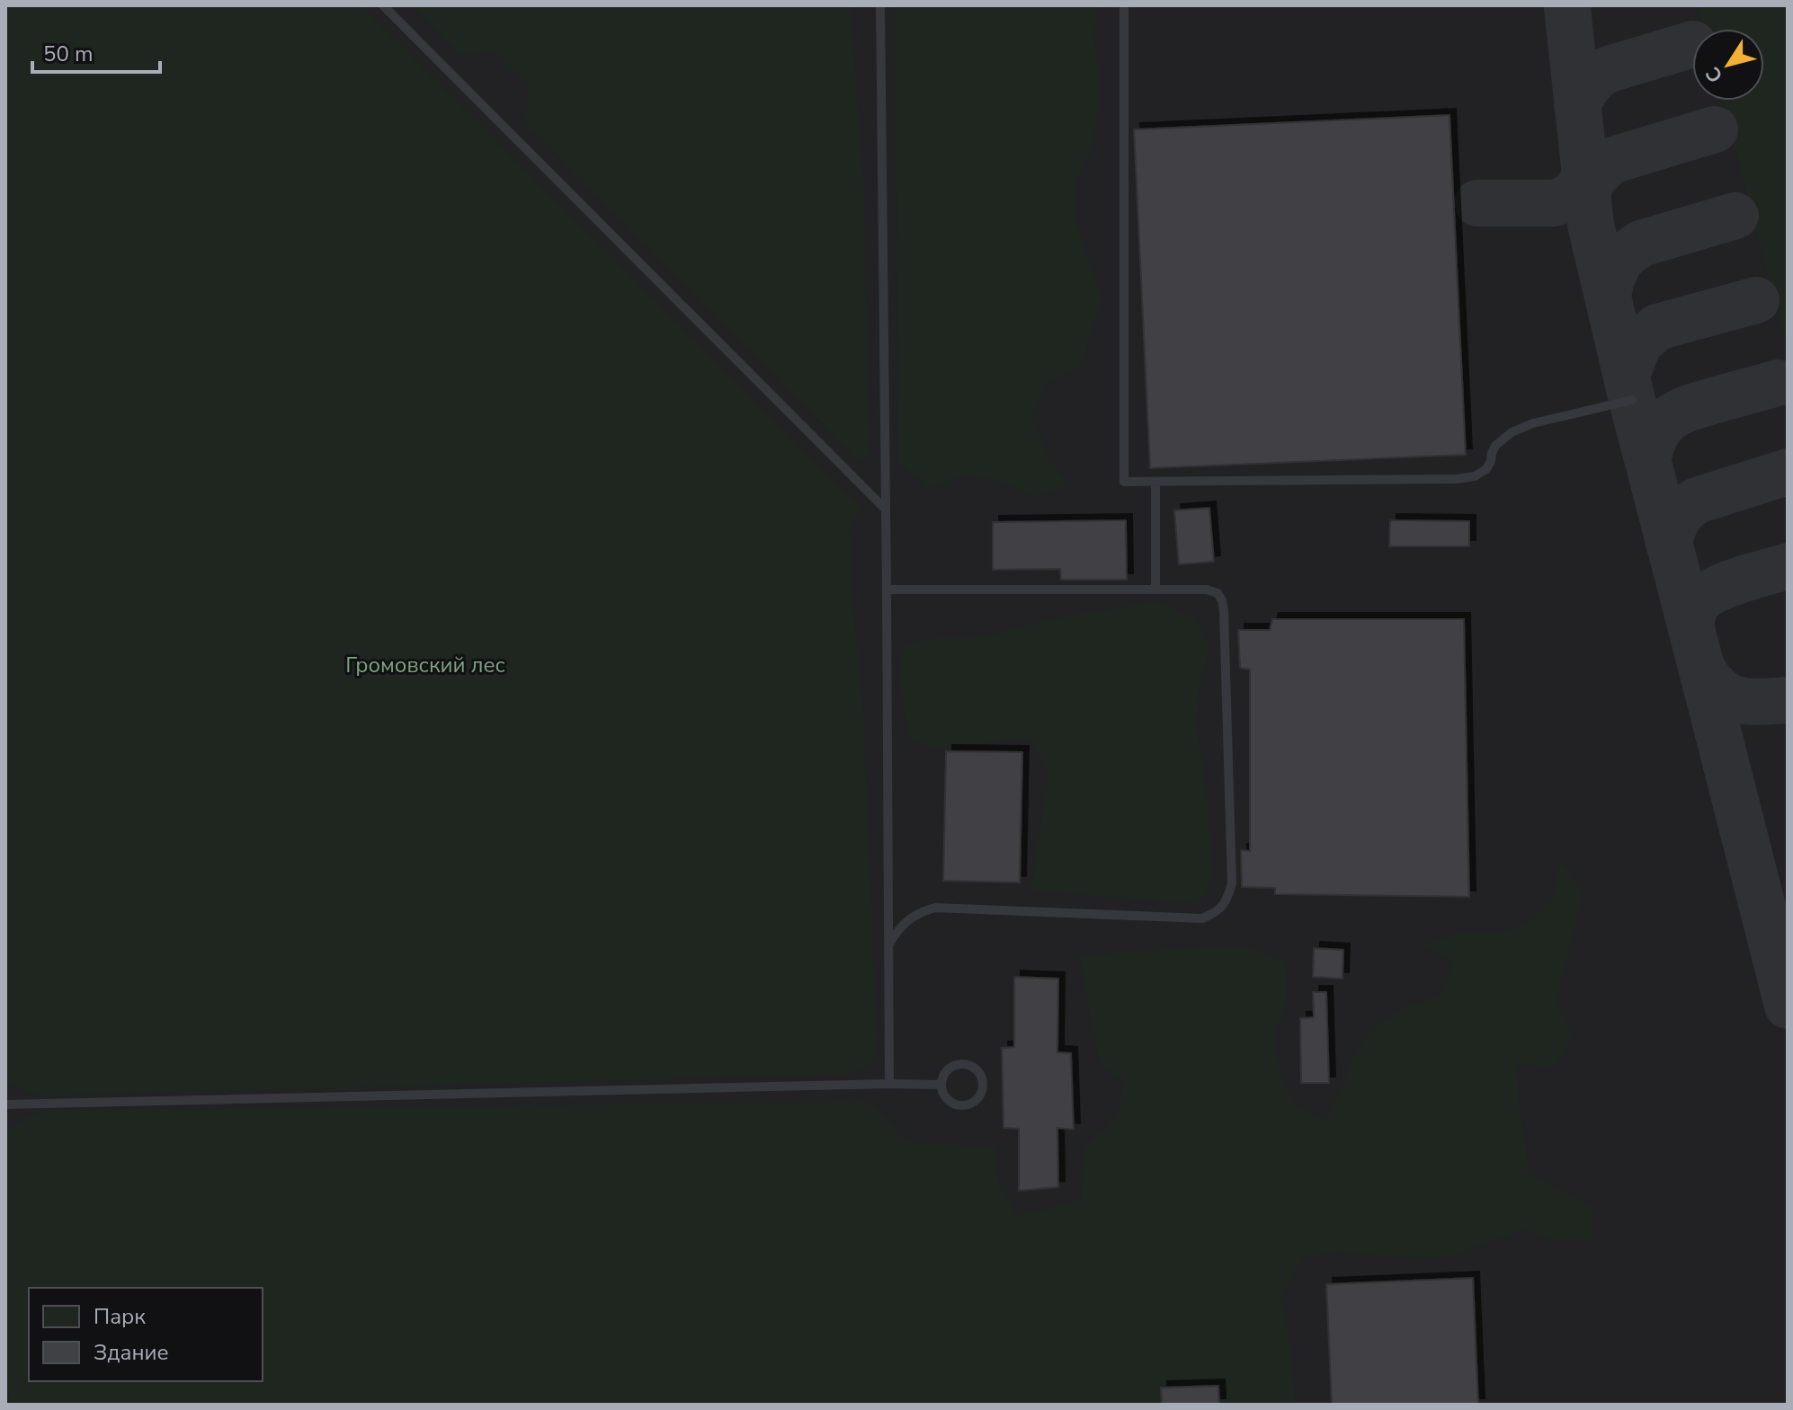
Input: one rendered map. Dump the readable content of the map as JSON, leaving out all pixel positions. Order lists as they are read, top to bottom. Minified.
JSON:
{"parks":["Громовский лес"],"legend":["Парк","Здание"],"scale_bar":"50 m","north":"bottom left"}
